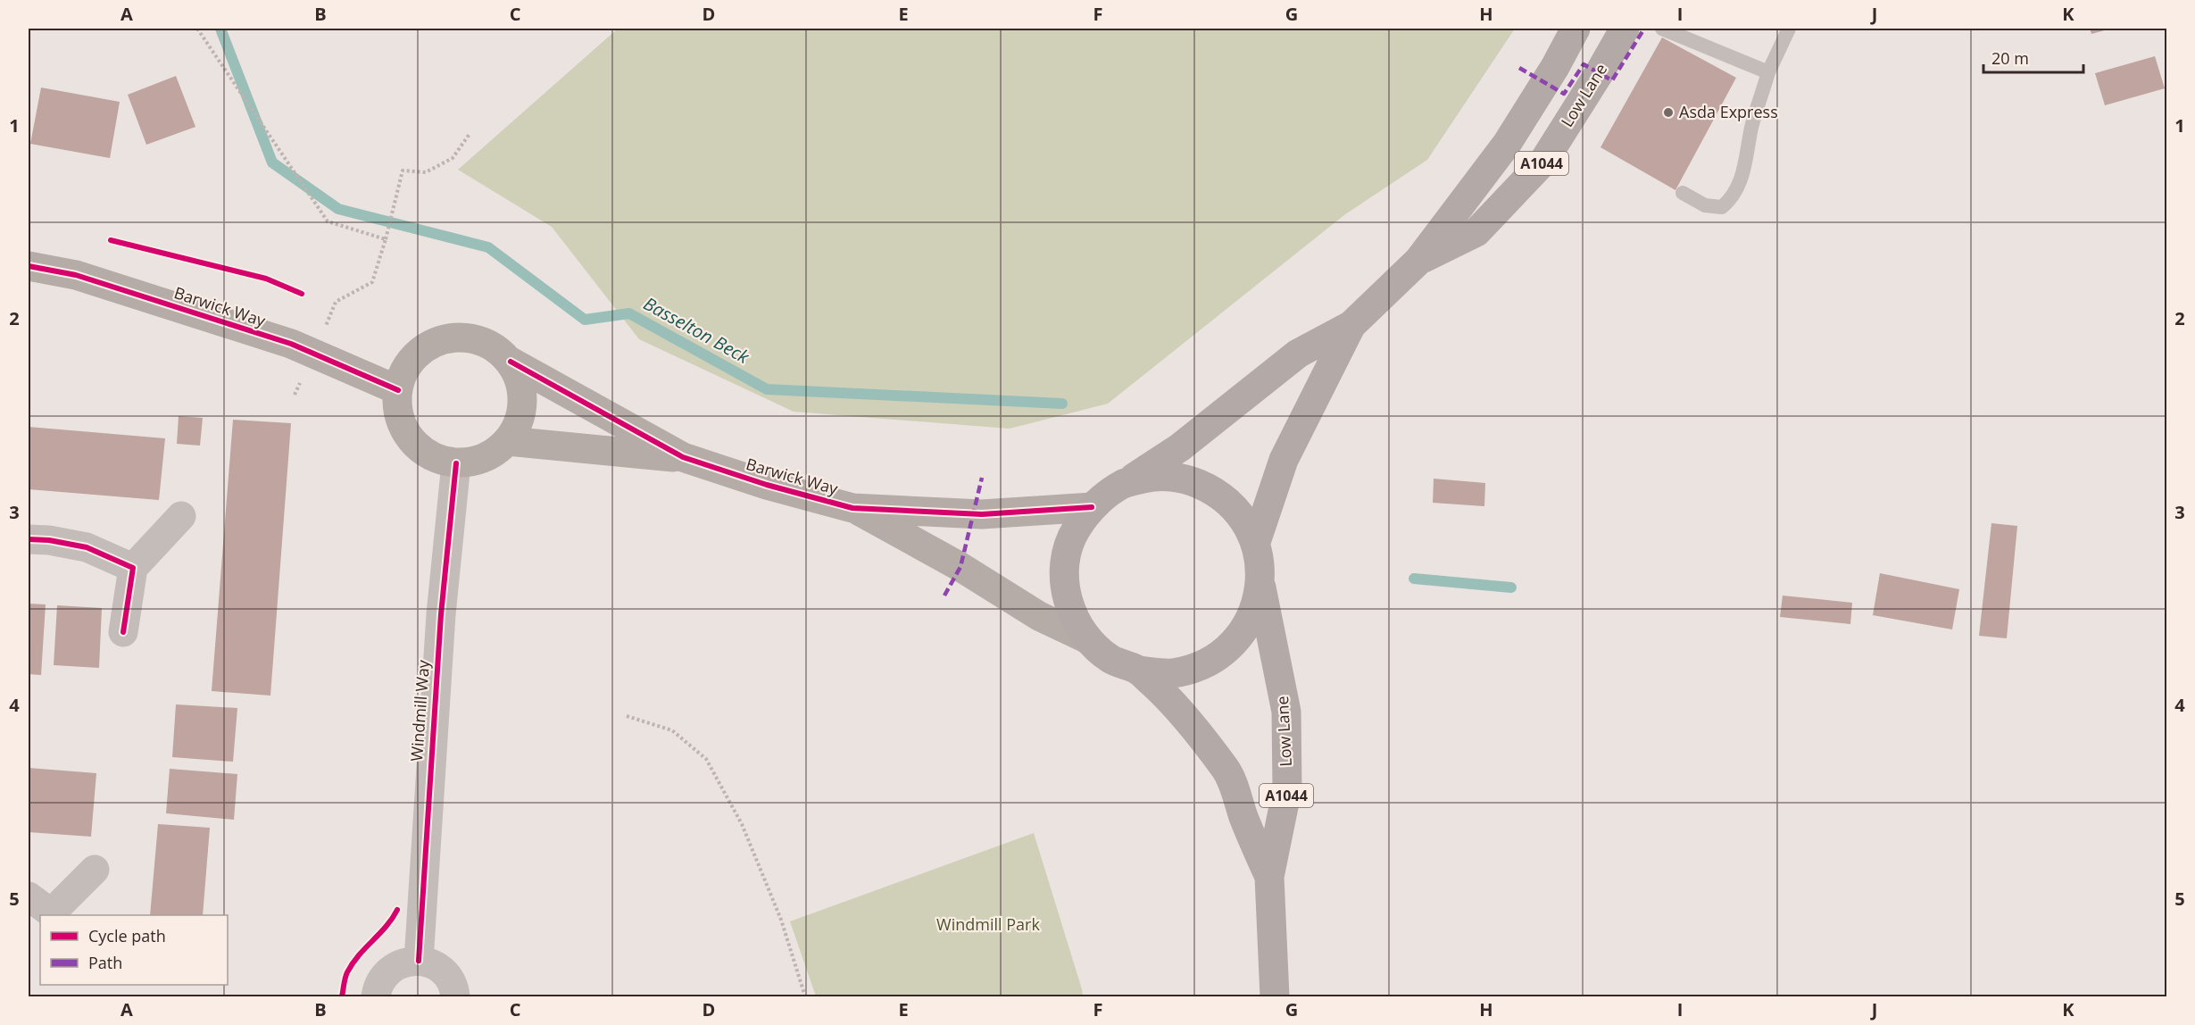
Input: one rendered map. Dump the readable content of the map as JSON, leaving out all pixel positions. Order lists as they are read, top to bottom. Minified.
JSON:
{"streets":{"main road":["Low Lane","A1044"],"street":["Barwick Way","Windmill Way"]},"crossings":[["Low Lane","Barwick Way"],["Barwick Way","Windmill Way"]],"water":["Basselton Beck"],"parks":["Windmill Park"],"places":["Asda Express"],"legend":["Cycle path","Path"],"scale_bar":"20 m","grid":{"columns":["A","B","C","D","E","F","G","H","I","J","K"],"rows":["1","2","3","4","5"]}}
